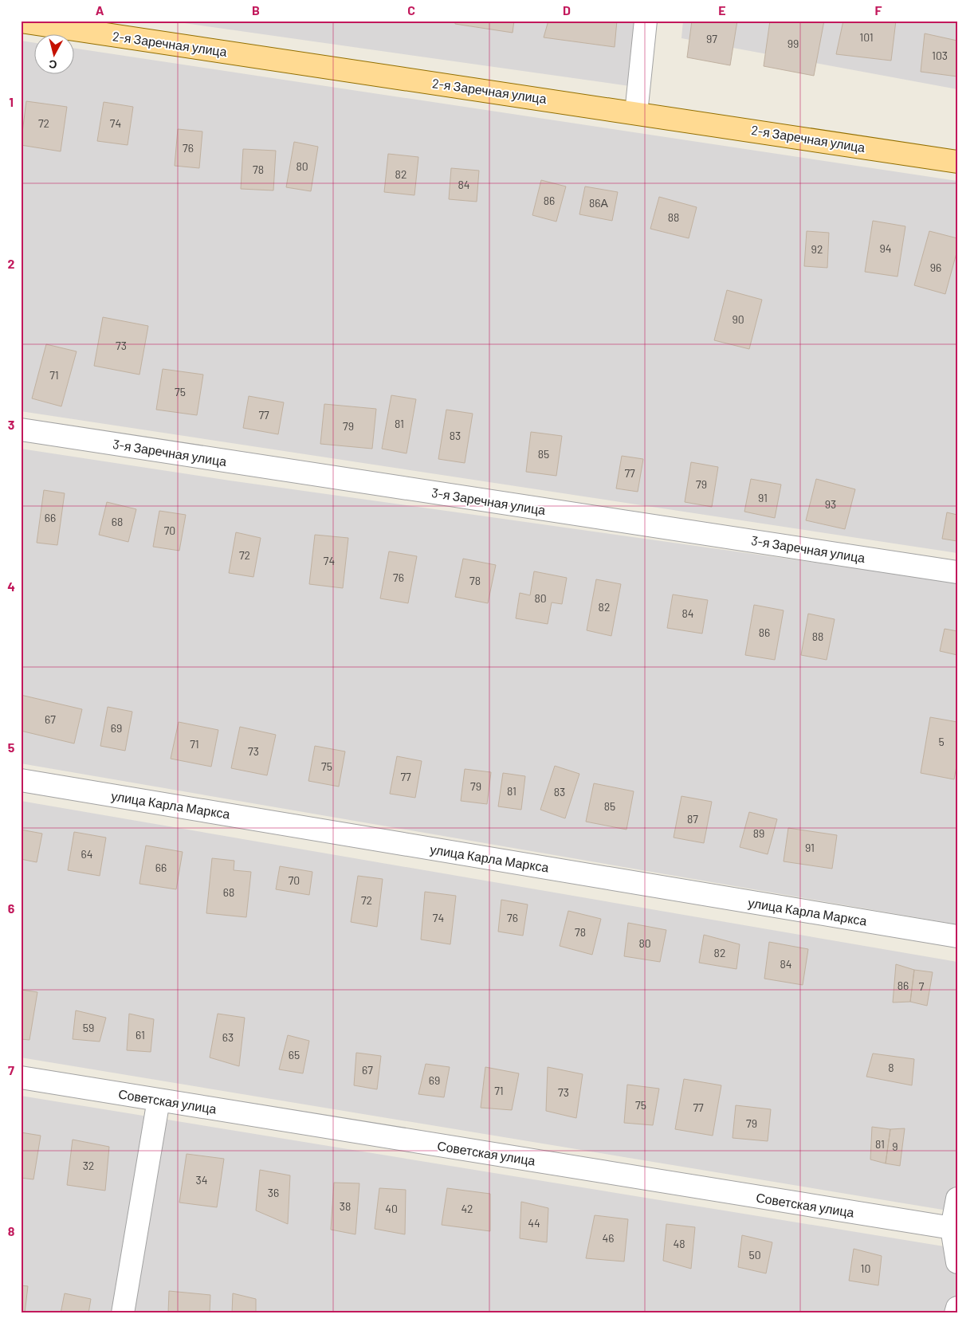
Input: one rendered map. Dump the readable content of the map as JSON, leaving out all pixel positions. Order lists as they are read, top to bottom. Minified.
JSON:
{"streets":{"main road":["2-я Заречная улица"],"street":["3-я Заречная улица","улица Карла Маркса","Советская улица"]},"house_numbers":["101","97","99","103","72","74","76","80","78","82","84","86","86А","88","94","92","96","90","73","71","75","77","81","79","83","85","77","79","91","93","66","68","70","72","74","76","78","80","82","84","86","88","67","69","5","71","73","75","77","79","81","83","85","87","89","91","64","66","70","68","72","74","76","78","80","82","84","86","7","59","61","63","65","8","67","69","71","73","75","77","79","81","9","32","34","36","38","40","42","44","46","48","50","10"],"north":"bottom","grid":{"columns":["A","B","C","D","E","F"],"rows":["1","2","3","4","5","6","7","8"]}}
